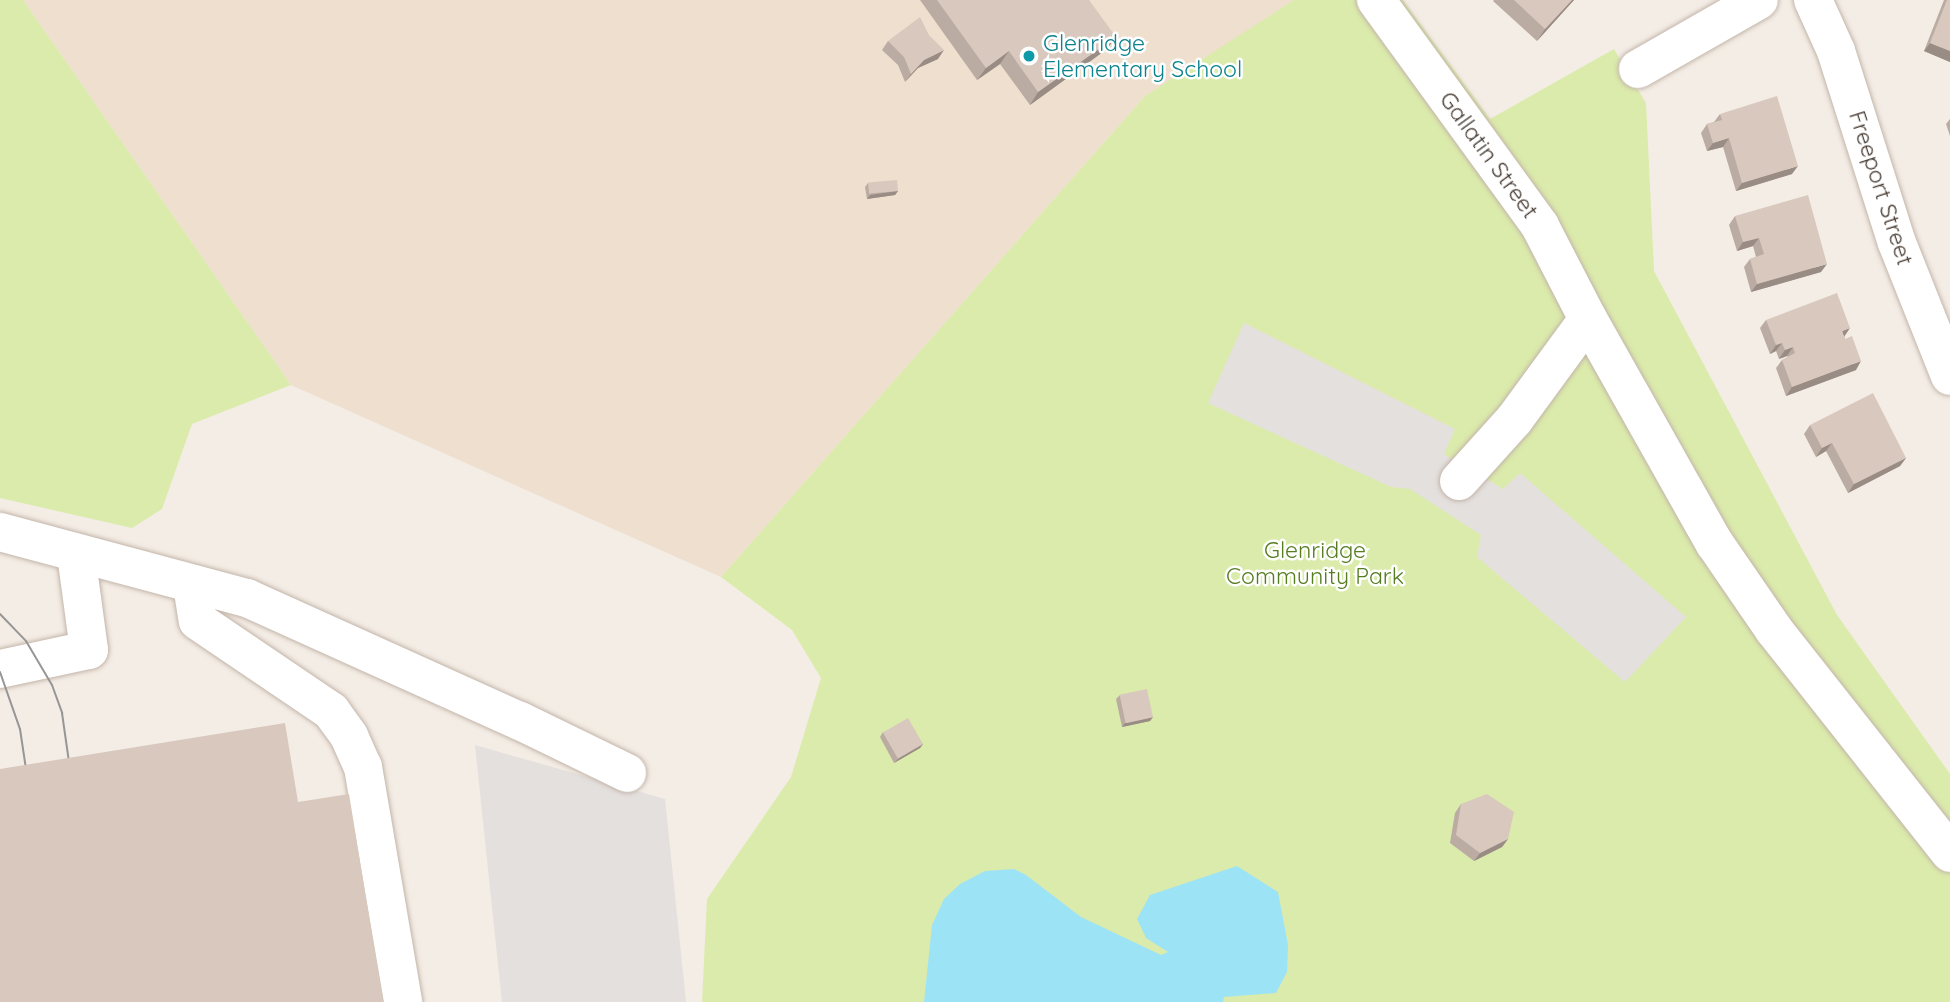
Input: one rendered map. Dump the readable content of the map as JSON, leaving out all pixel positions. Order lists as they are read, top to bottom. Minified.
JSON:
{"streets":{"street":["Gallatin Street","Freeport Street"]},"parks":["Glenridge Community Park"],"places":["Glenridge Elementary School"]}
